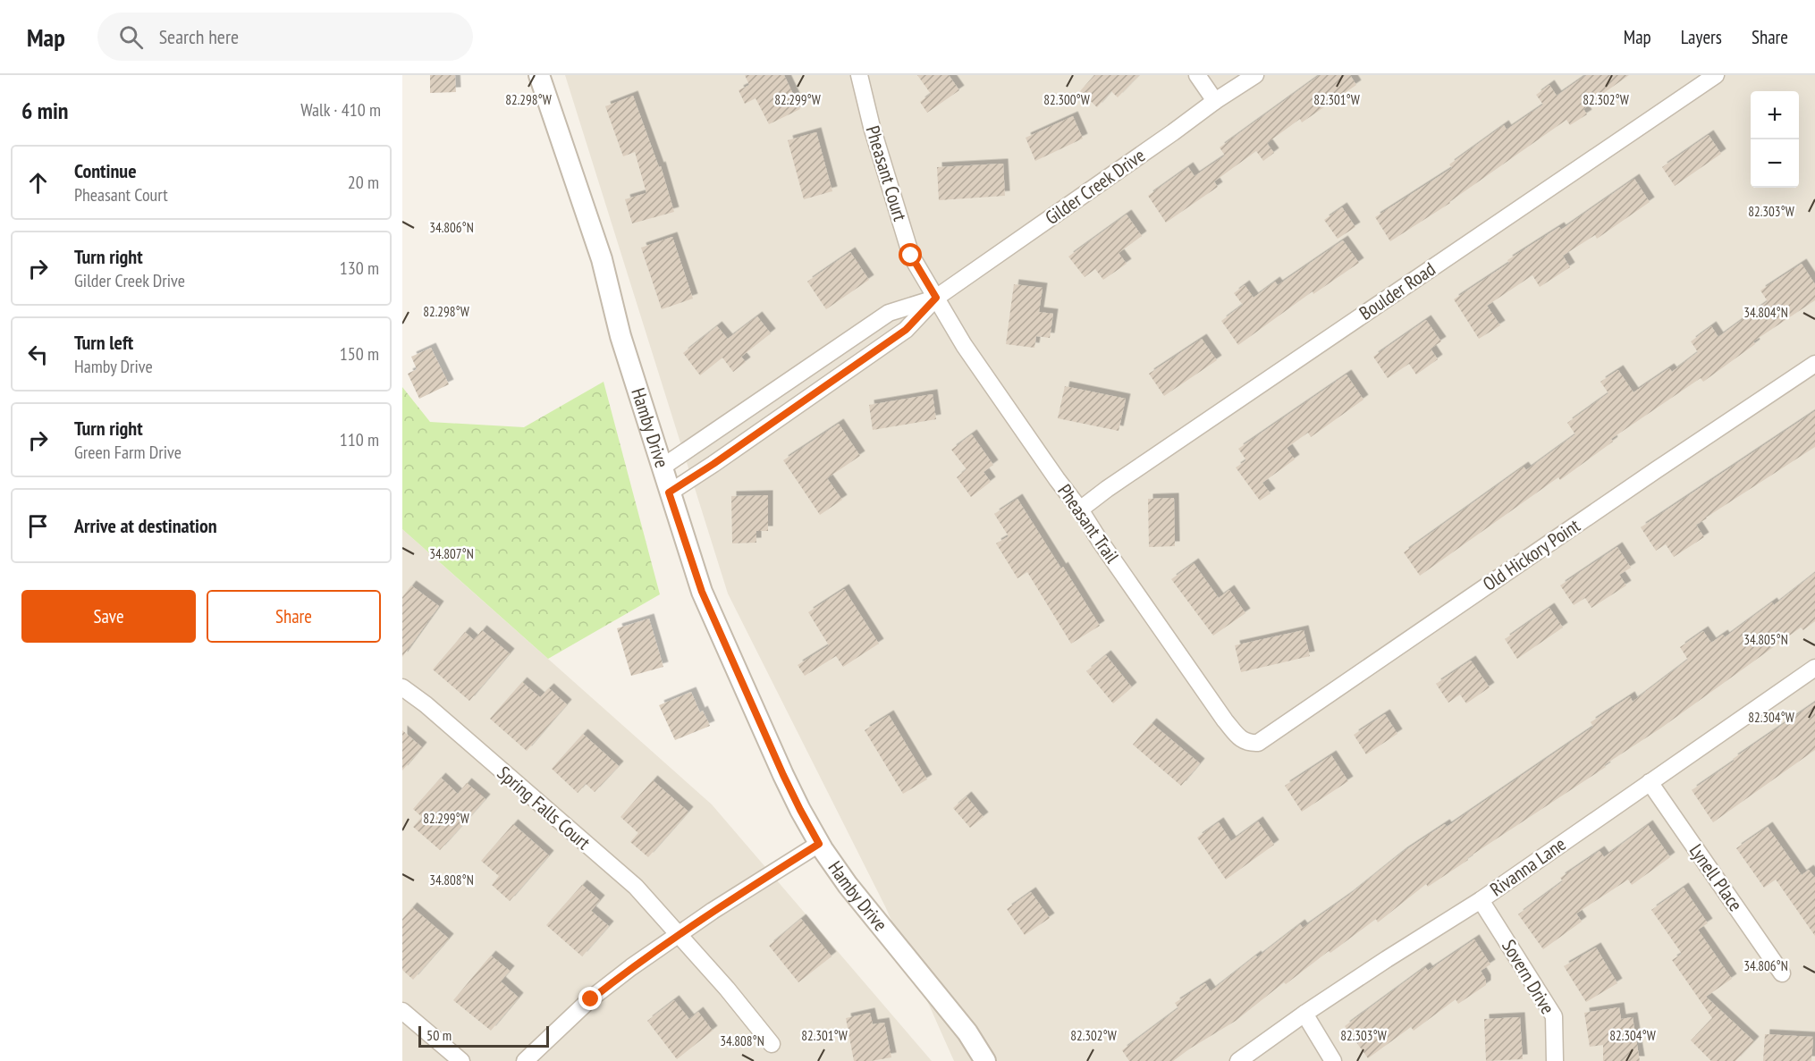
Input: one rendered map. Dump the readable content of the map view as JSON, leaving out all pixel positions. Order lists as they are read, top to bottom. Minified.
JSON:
{"streets":{"street":["Pheasant Court","Gilder Creek Drive","Boulder Road","Hamby Drive","Pheasant Trail","Old Hickory Point","Spring Falls Court","Rivanna Lane","Lynell Place","Sovern Drive"]},"crossings":[["Pheasant Court","Gilder Creek Drive"],["Pheasant Court","Pheasant Trail"],["Gilder Creek Drive","Hamby Drive"],["Gilder Creek Drive","Pheasant Trail"],["Boulder Road","Pheasant Trail"],["Pheasant Trail","Old Hickory Point"],["Rivanna Lane","Lynell Place"],["Rivanna Lane","Sovern Drive"]],"scale_bar":"50 m","page":{"header":"Map","search":"Search here","nav":["Map","Layers","Share"],"heading":["6 min","Walk · 410 m"],"map_buttons":["+","−"],"list":[["Continue","Pheasant Court","20 m"],["Turn right","Gilder Creek Drive","130 m"],["Turn left","Hamby Drive","150 m"],["Turn right","Green Farm Drive","110 m"],"Arrive at destination"],"buttons":["Save","Share"],"scale":"50 m"},"coordinates":["82.298°W","82.299°W","82.300°W","82.301°W","82.302°W","82.303°W","34.806°N","34.804°N","34.807°N","34.805°N","82.304°W","34.808°N"]}
